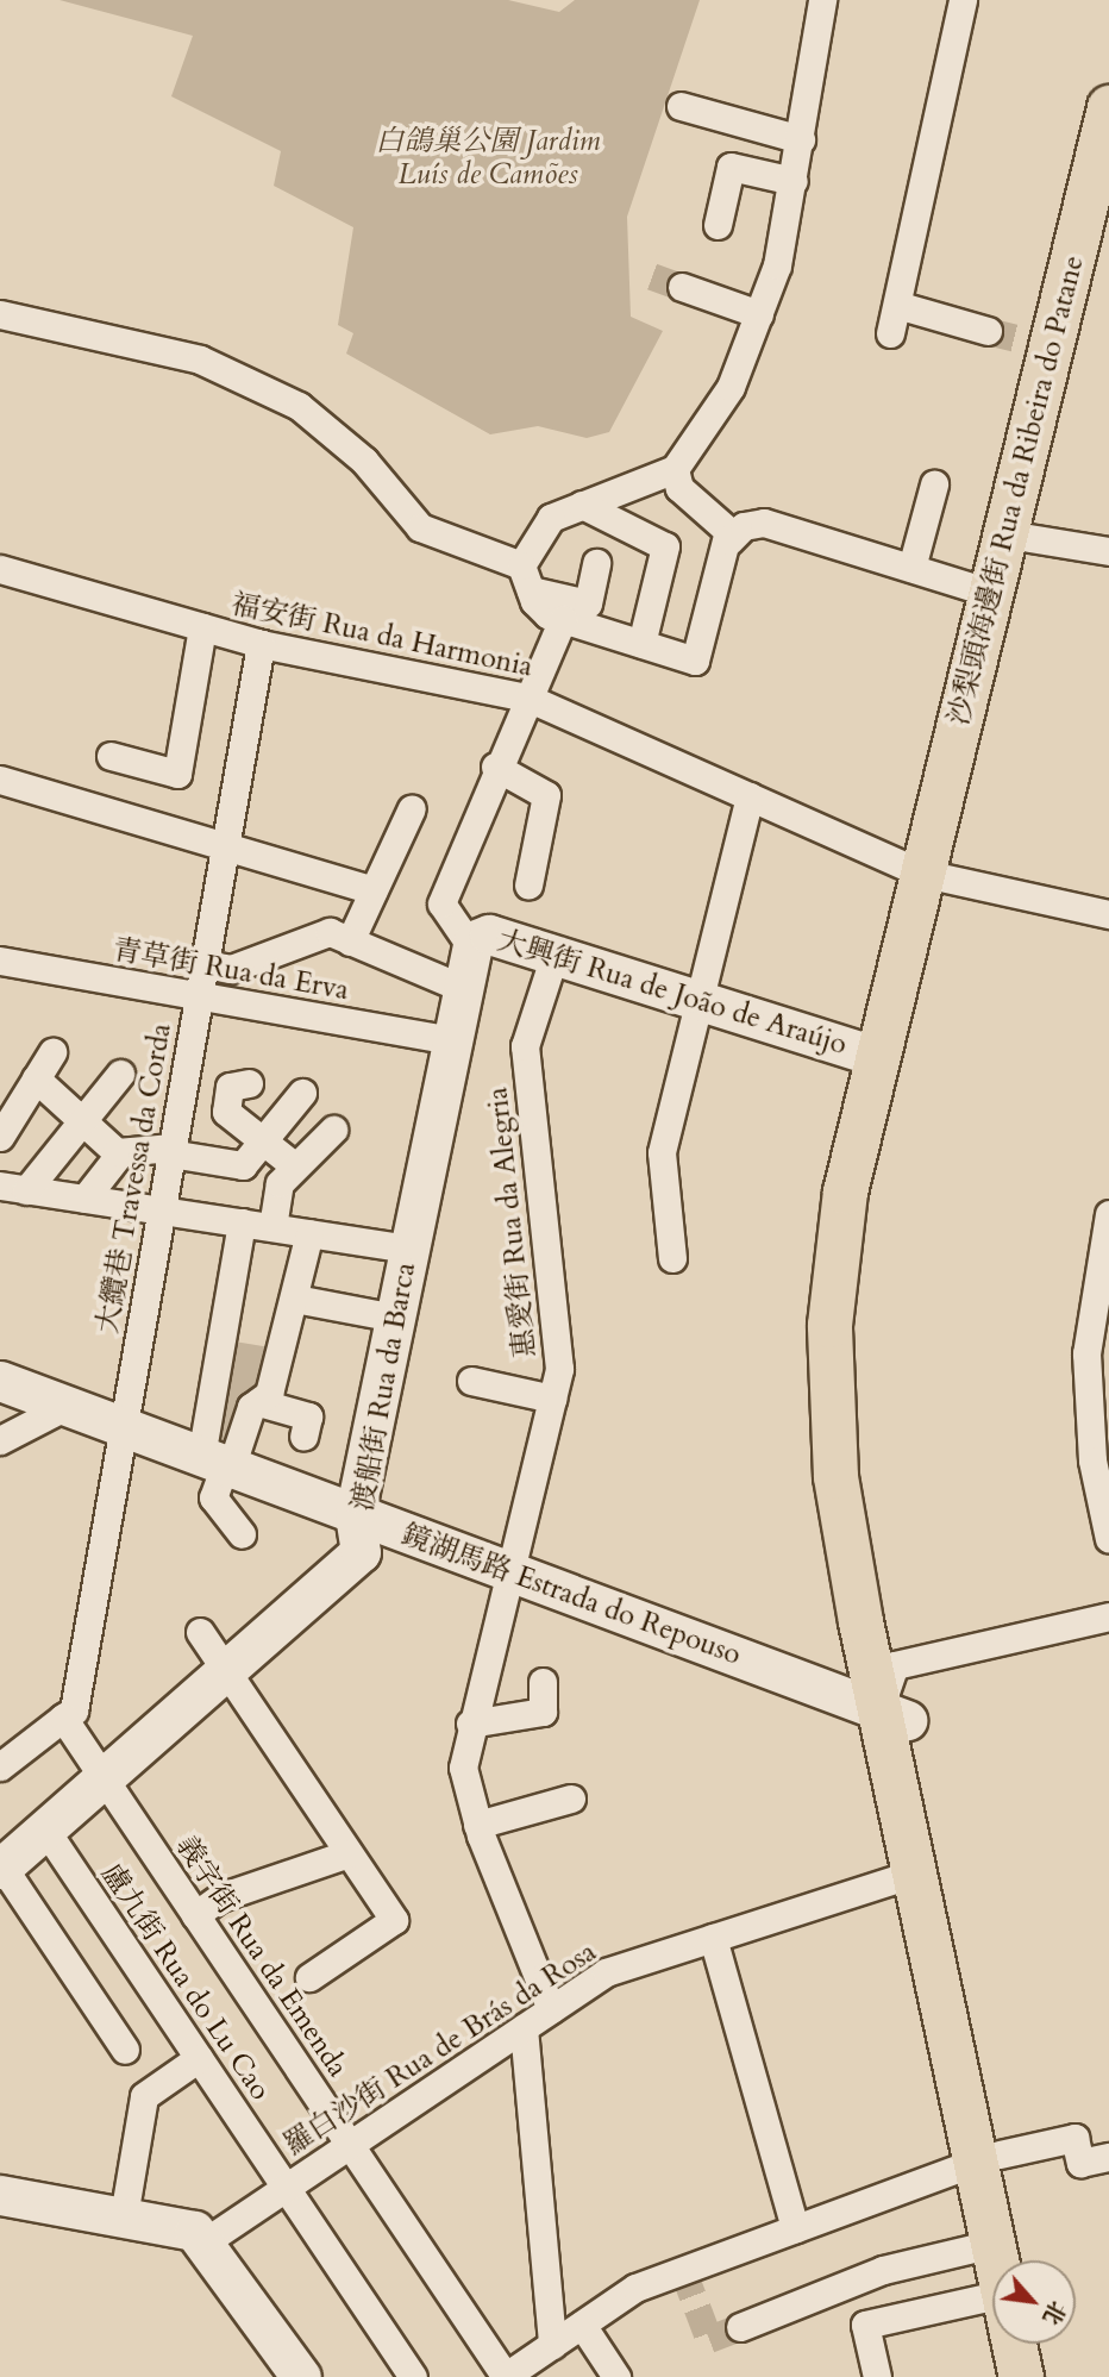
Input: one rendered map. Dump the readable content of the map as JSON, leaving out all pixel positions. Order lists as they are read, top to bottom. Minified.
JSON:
{"streets":{"main road":["沙梨頭海邊街 Rua da Ribeira do Patane"],"street":["福安街 Rua da Harmonia","青草街 Rua da Erva","大興街 Rua de João de Araújo","大纜巷 Travessa da Corda","惠愛街 Rua da Alegria","渡船街 Rua da Barca","鏡湖馬路 Estrada do Repouso","義字街 Rua da Emenda","盧九街 Rua do Lu Cao","羅白沙街 Rua de Brás da Rosa"]},"crossings":[["沙梨頭海邊街 Rua da Ribeira do Patane","福安街 Rua da Harmonia"],["福安街 Rua da Harmonia","大纜巷 Travessa da Corda"],["青草街 Rua da Erva","大纜巷 Travessa da Corda"],["青草街 Rua da Erva","渡船街 Rua da Barca"],["大興街 Rua de João de Araújo","惠愛街 Rua da Alegria"],["大興街 Rua de João de Araújo","渡船街 Rua da Barca"],["大纜巷 Travessa da Corda","鏡湖馬路 Estrada do Repouso"],["大纜巷 Travessa da Corda","義字街 Rua da Emenda"],["惠愛街 Rua da Alegria","鏡湖馬路 Estrada do Repouso"],["惠愛街 Rua da Alegria","羅白沙街 Rua de Brás da Rosa"],["渡船街 Rua da Barca","鏡湖馬路 Estrada do Repouso"],["渡船街 Rua da Barca","義字街 Rua da Emenda"],["渡船街 Rua da Barca","盧九街 Rua do Lu Cao"],["義字街 Rua da Emenda","羅白沙街 Rua de Brás da Rosa"],["盧九街 Rua do Lu Cao","羅白沙街 Rua de Brás da Rosa"]],"parks":["白鴿巢公園 Jardim Luís de Camões"],"north":"bottom right"}
